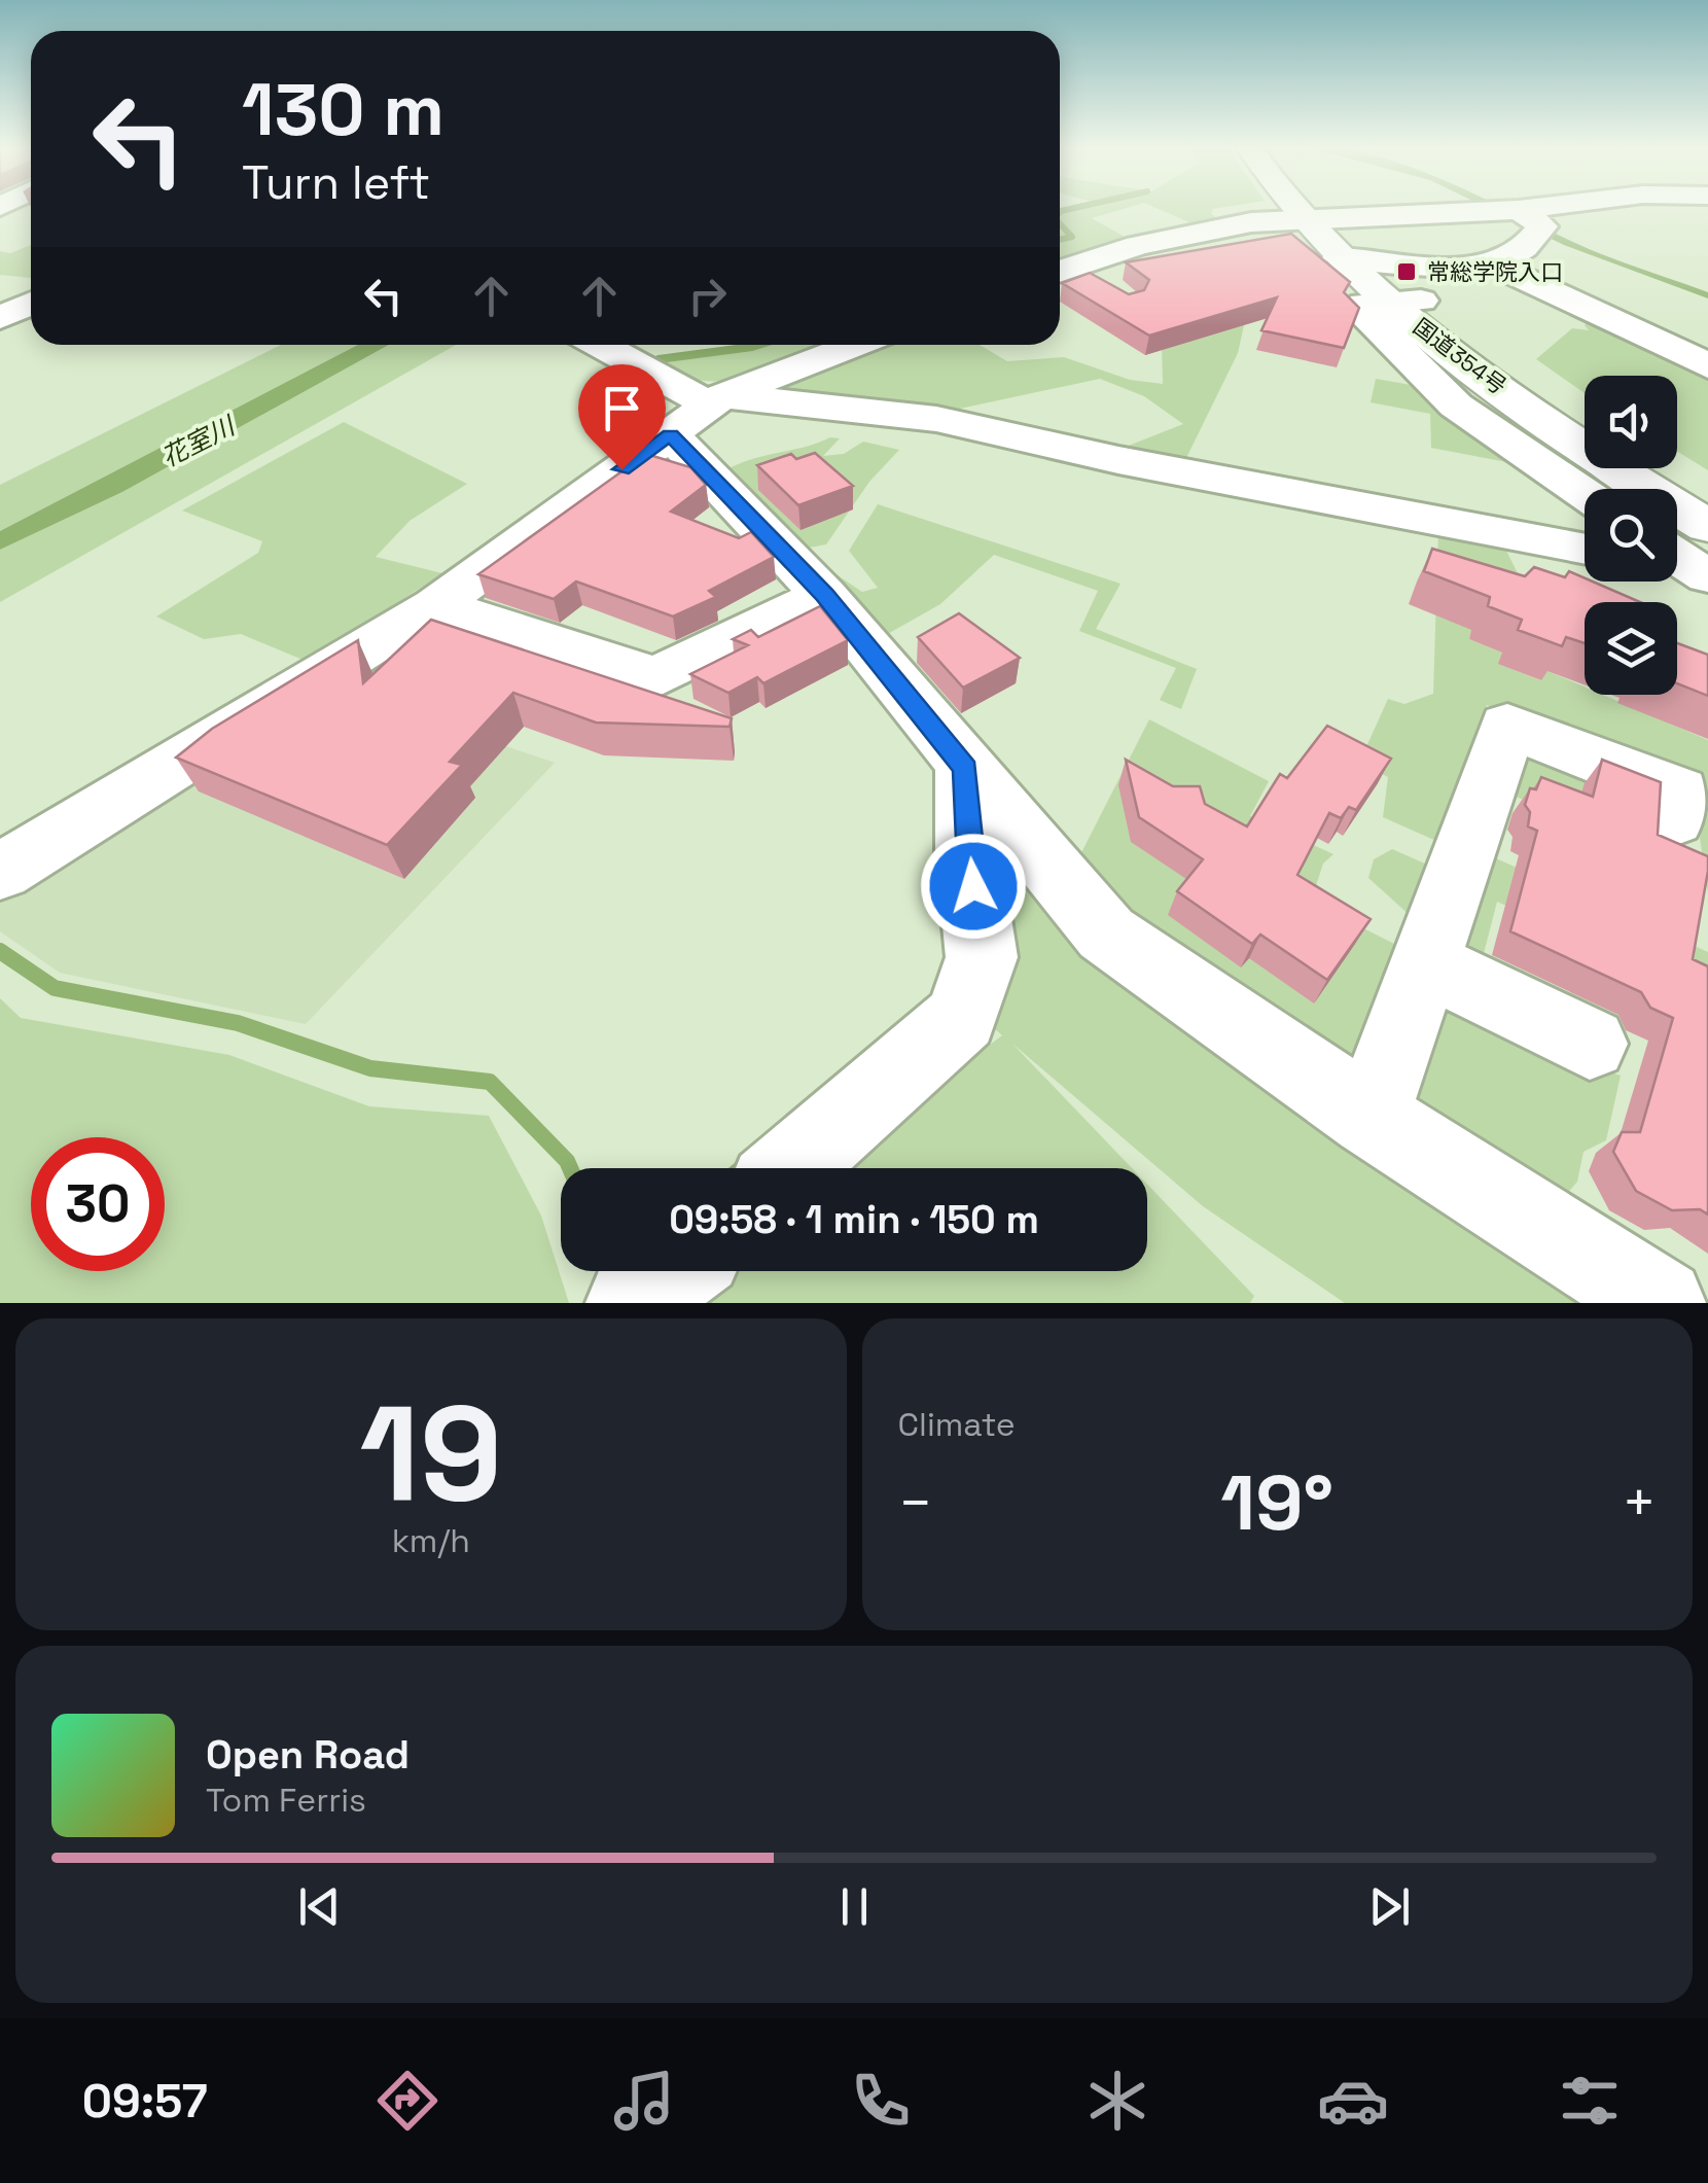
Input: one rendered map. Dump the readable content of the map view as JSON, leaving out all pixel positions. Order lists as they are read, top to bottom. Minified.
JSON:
{"streets":{"highway":["国道354号"]},"water":["花室川"],"places":{"transit":["常総学院入口"]},"page":{"turn":["130 m","Turn left"],"limit":"30","trip":"09:58 · 1 min · 150 m","tile":[["19","km/h"],"Climate"],"heat":["−","19°","+"],"song":["Open Road","Tom Ferris"],"tabs":"09:57"}}
